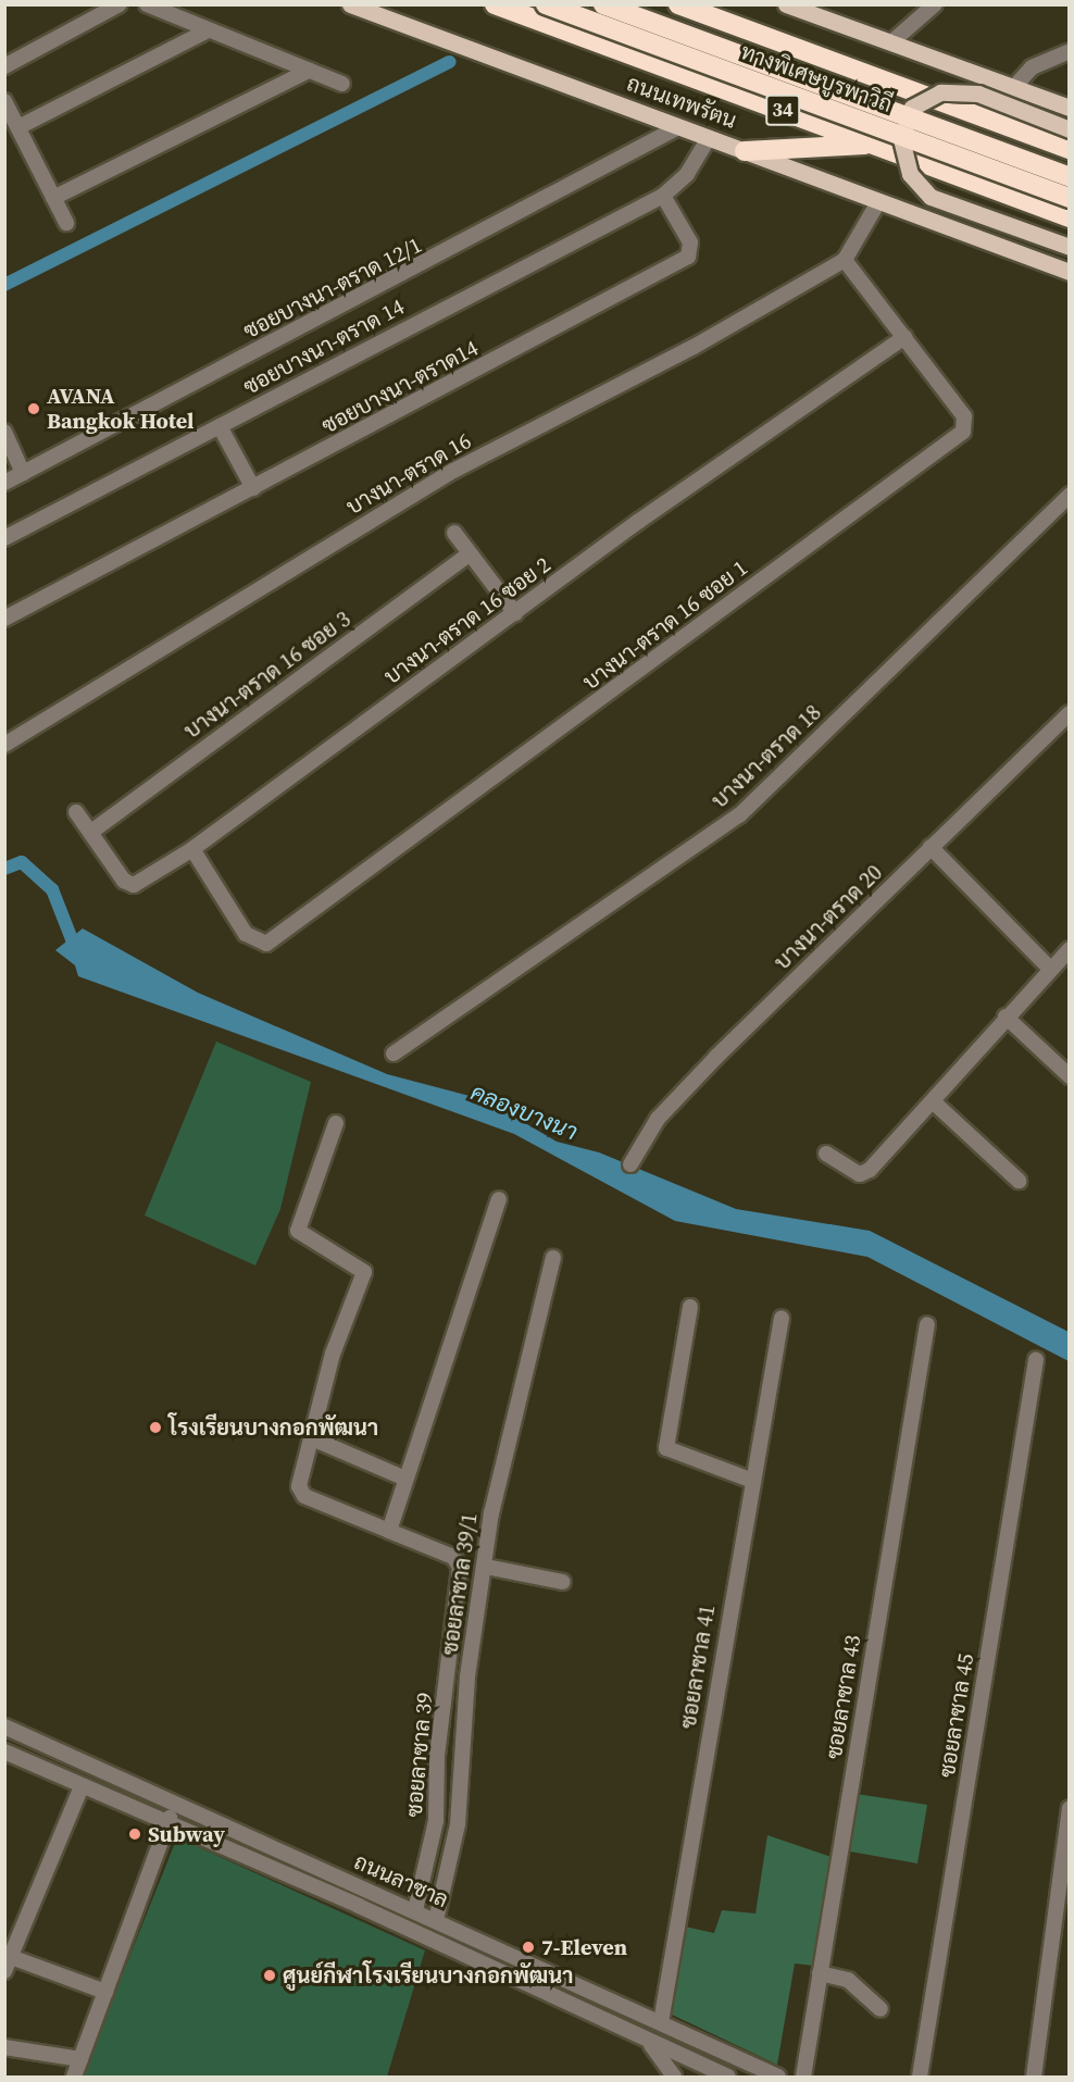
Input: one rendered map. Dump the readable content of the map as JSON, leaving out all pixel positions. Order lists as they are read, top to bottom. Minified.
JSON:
{"streets":{"highway":["ทางพิเศษบูรพาวิถี","ถนนเทพรัตน","34"],"street":["ซอยบางนา-ตราด 12/1","ซอยบางนา-ตราด 14","ซอยบางนา-ตราด14","บางนา-ตราด 16","บางนา-ตราด 16 ซอย 2","บางนา-ตราด 16 ซอย 1","บางนา-ตราด 16 ซอย 3","บางนา-ตราด 18","บางนา-ตราด 20","ซอยลาซาล 39/1","ซอยลาซาล 41","ซอยลาซาล 43","ซอยลาซาล 45","ซอยลาซาล 39","ถนนลาซาล"]},"crossings":[["ถนนเทพรัตน","ซอยบางนา-ตราด 12/1"],["ซอยบางนา-ตราด 14","ซอยบางนา-ตราด14"],["บางนา-ตราด 16","บางนา-ตราด 16 ซอย 1"],["บางนา-ตราด 16 ซอย 2","บางนา-ตราด 16 ซอย 1"],["บางนา-ตราด 16 ซอย 2","บางนา-ตราด 16 ซอย 3"],["ซอยลาซาล 39/1","ถนนลาซาล"],["ซอยลาซาล 41","ถนนลาซาล"],["ซอยลาซาล 39","ถนนลาซาล"]],"water":["คลองบางนา"],"places":["AVANA Bangkok Hotel","โรงเรียนบางกอกพัฒนา","Subway","7-Eleven","ศูนย์กีฬาโรงเรียนบางกอกพัฒนา"]}
